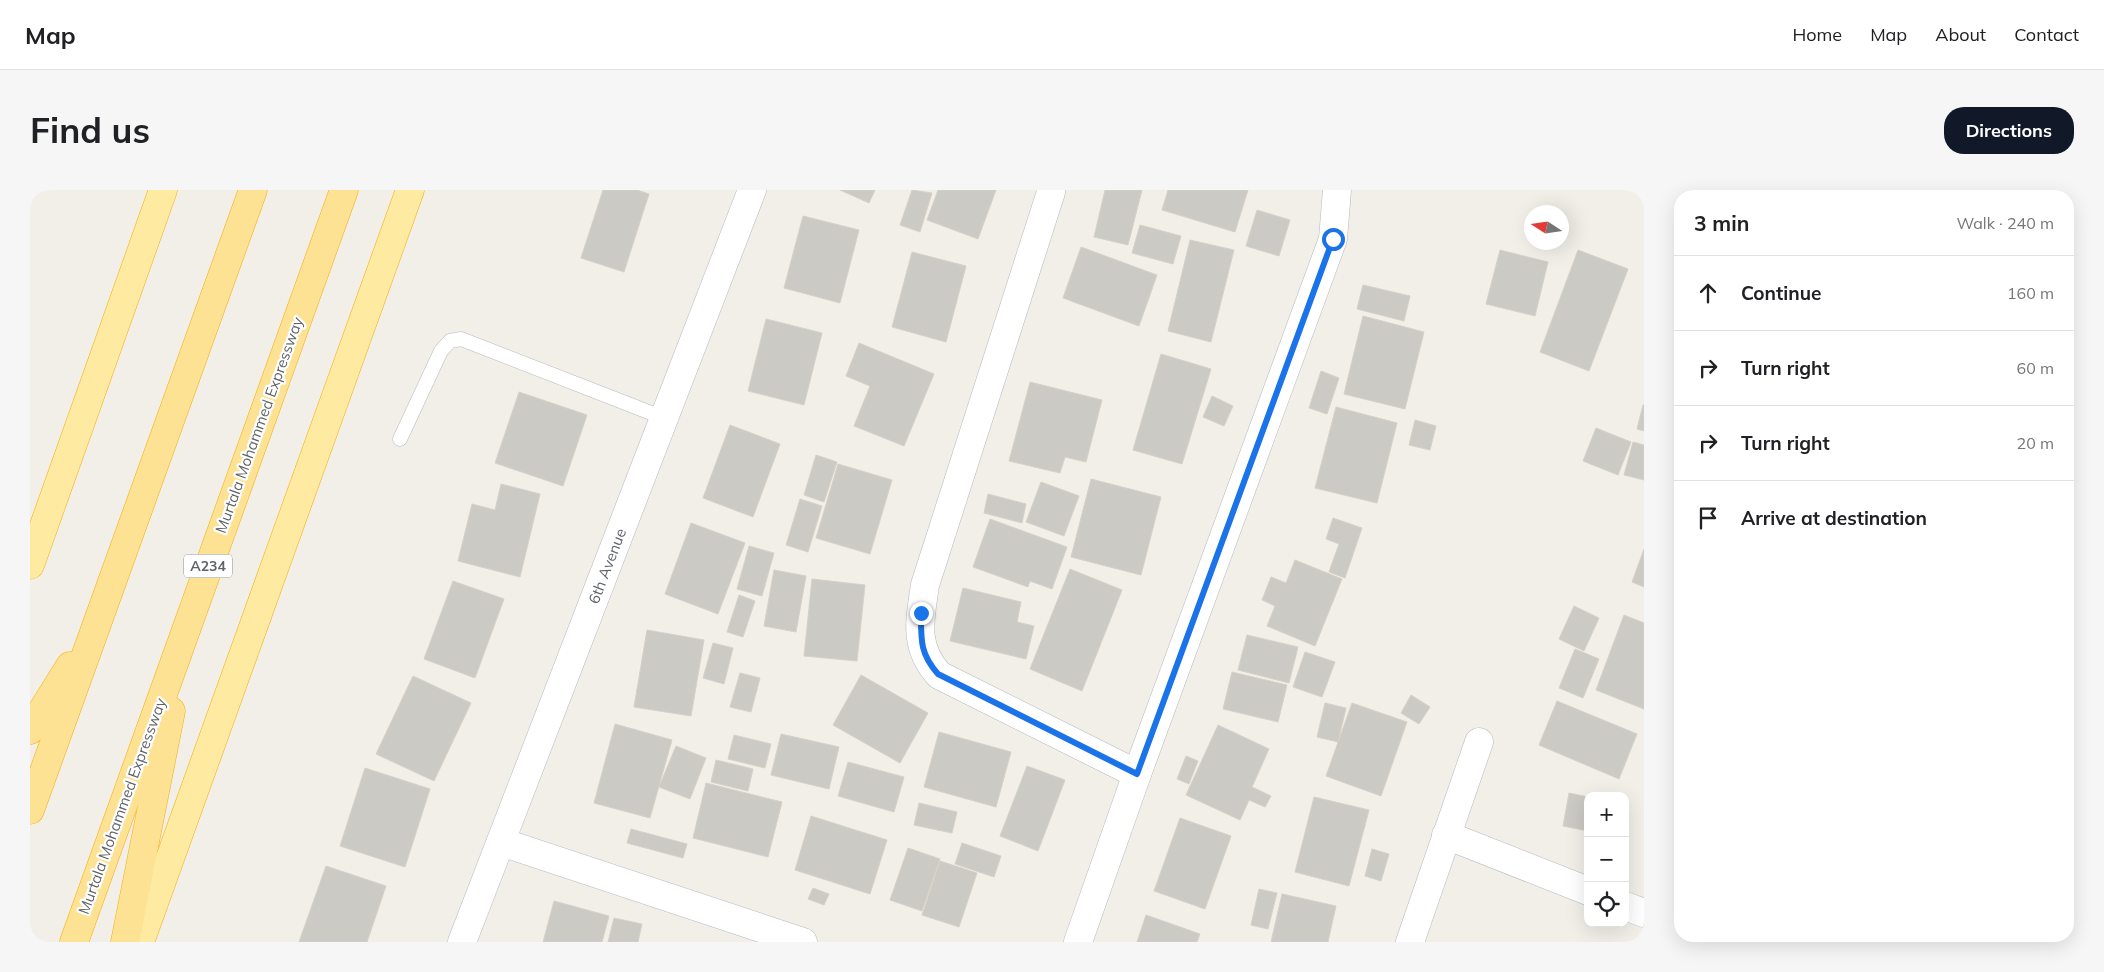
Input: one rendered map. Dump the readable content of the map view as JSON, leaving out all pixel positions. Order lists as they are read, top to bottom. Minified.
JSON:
{"streets":{"highway":["Murtala Mohammed Expressway","A234"],"street":["6th Avenue"]},"north":"left","page":{"header":"Map","nav":["Home","Map","About","Contact"],"buttons":"Directions","title":"Find us","heading":["3 min","Walk · 240 m"],"list":[["Continue","160 m"],["Turn right","60 m"],["Turn right","20 m"],"Arrive at destination"],"map_buttons":["+","−"]}}
